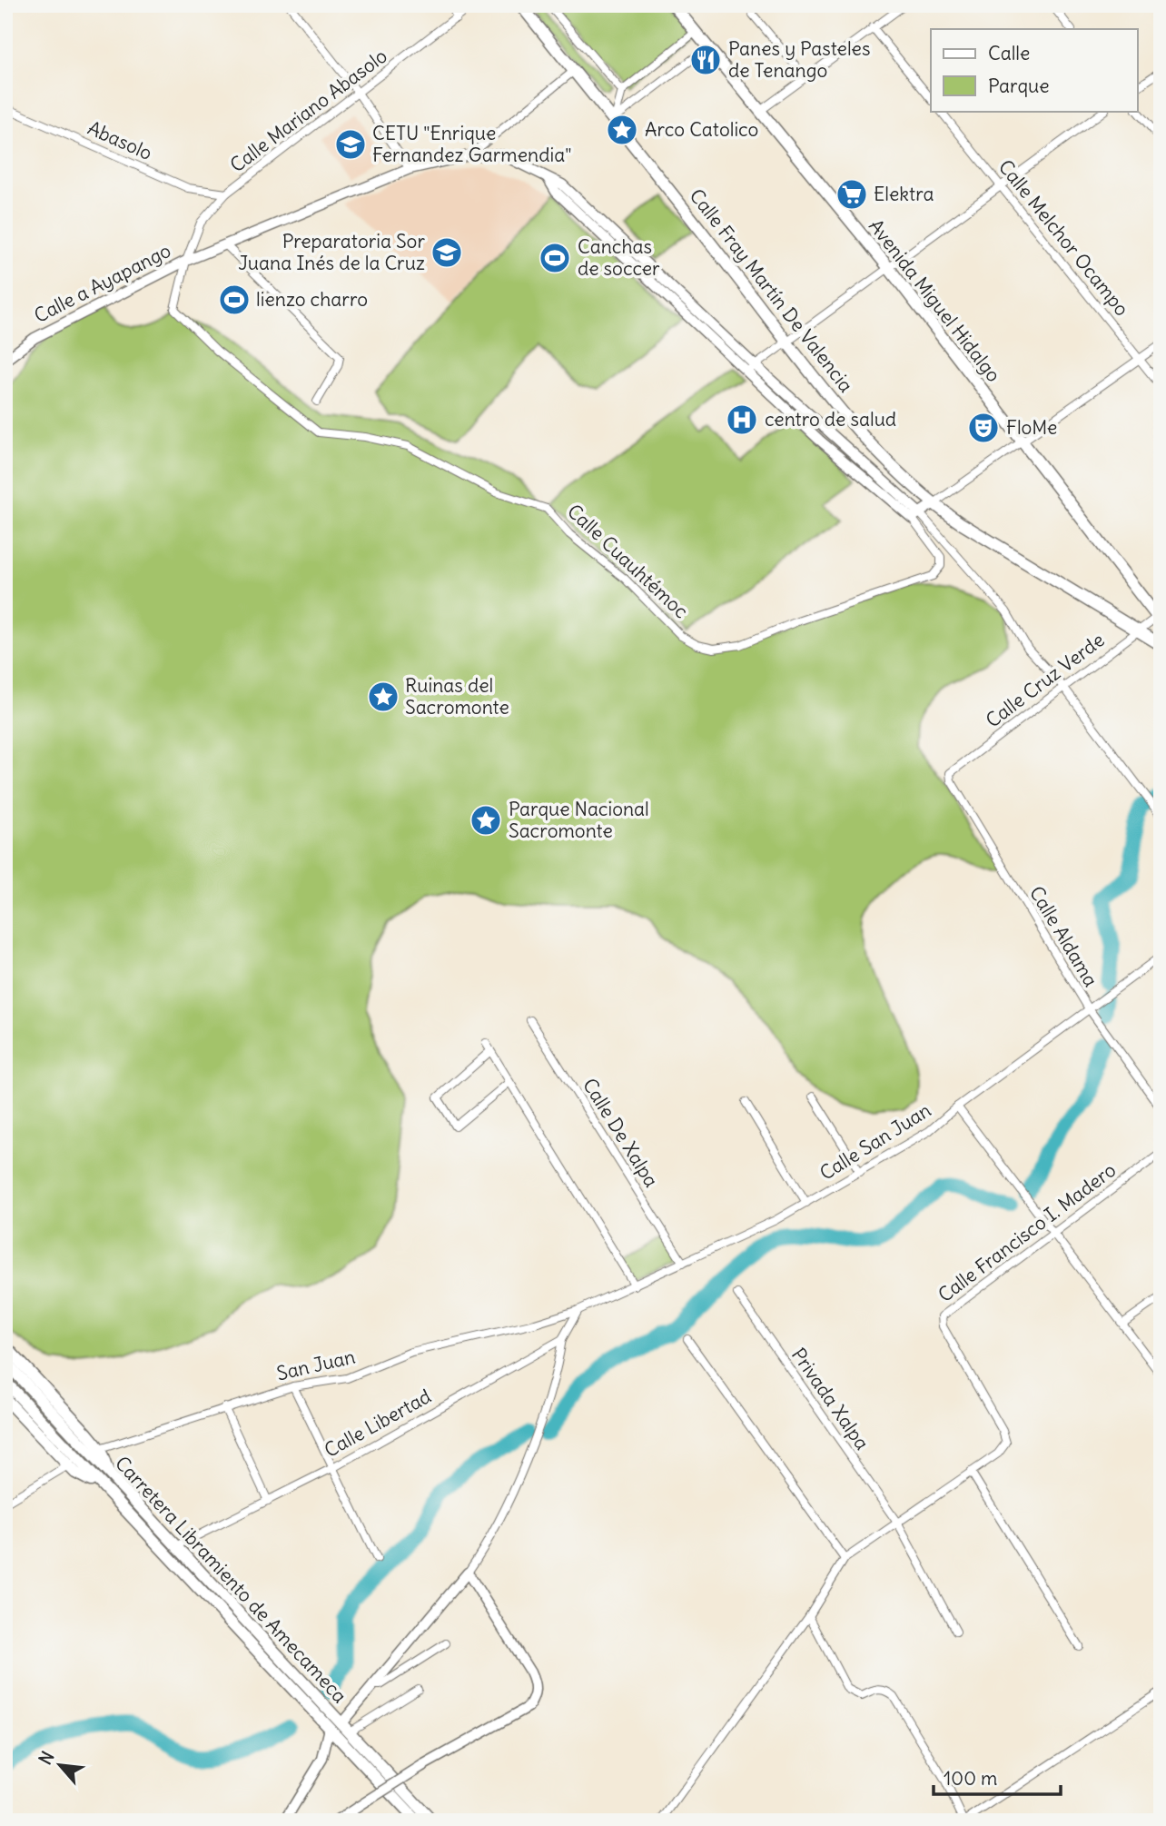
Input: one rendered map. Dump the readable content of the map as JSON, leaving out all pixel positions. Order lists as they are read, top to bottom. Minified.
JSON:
{"streets":{"main road":["Calle a Ayapango","Calle Fray Martín De Valencia","Avenida Miguel Hidalgo","Calle Cuauhtémoc","Carretera Libramiento de Amecameca"],"street":["Calle Mariano Abasolo","Abasolo","Calle Melchor Ocampo","Calle Cruz Verde","Calle Aldama","Calle De Xalpa","Calle San Juan","Calle Francisco I. Madero","San Juan","Privada Xalpa","Calle Libertad"]},"crossings":[["Calle Mariano Abasolo","Abasolo"],["Calle Mariano Abasolo","Calle a Ayapango"],["Calle Mariano Abasolo","Calle Cuauhtémoc"],["Calle a Ayapango","Calle Cuauhtémoc"],["Calle Fray Martín De Valencia","Calle Cruz Verde"],["Avenida Miguel Hidalgo","Calle Cruz Verde"],["Calle Cuauhtémoc","Calle Cruz Verde"],["Calle Cruz Verde","Calle Aldama"],["Calle Aldama","Calle San Juan"],["Calle De Xalpa","Calle San Juan"],["Calle San Juan","San Juan"],["Calle Libertad","Carretera Libramiento de Amecameca"]],"places":{"restaurant":["Panes y Pasteles de Tenango"],"place":["Arco Catolico","Ruinas del Sacromonte","Parque Nacional Sacromonte"],"school or university":["CETU \"Enrique Fernandez Garmendia\"","Preparatoria Sor Juana Inés de la Cruz"],"supermarket":["Elektra"],"sports":["Canchas de soccer","lienzo charro"],"hospital":["centro de salud"],"theatre":["FloMe"]},"legend":["Calle","Parque"],"scale_bar":"100 m","north":"top left"}
